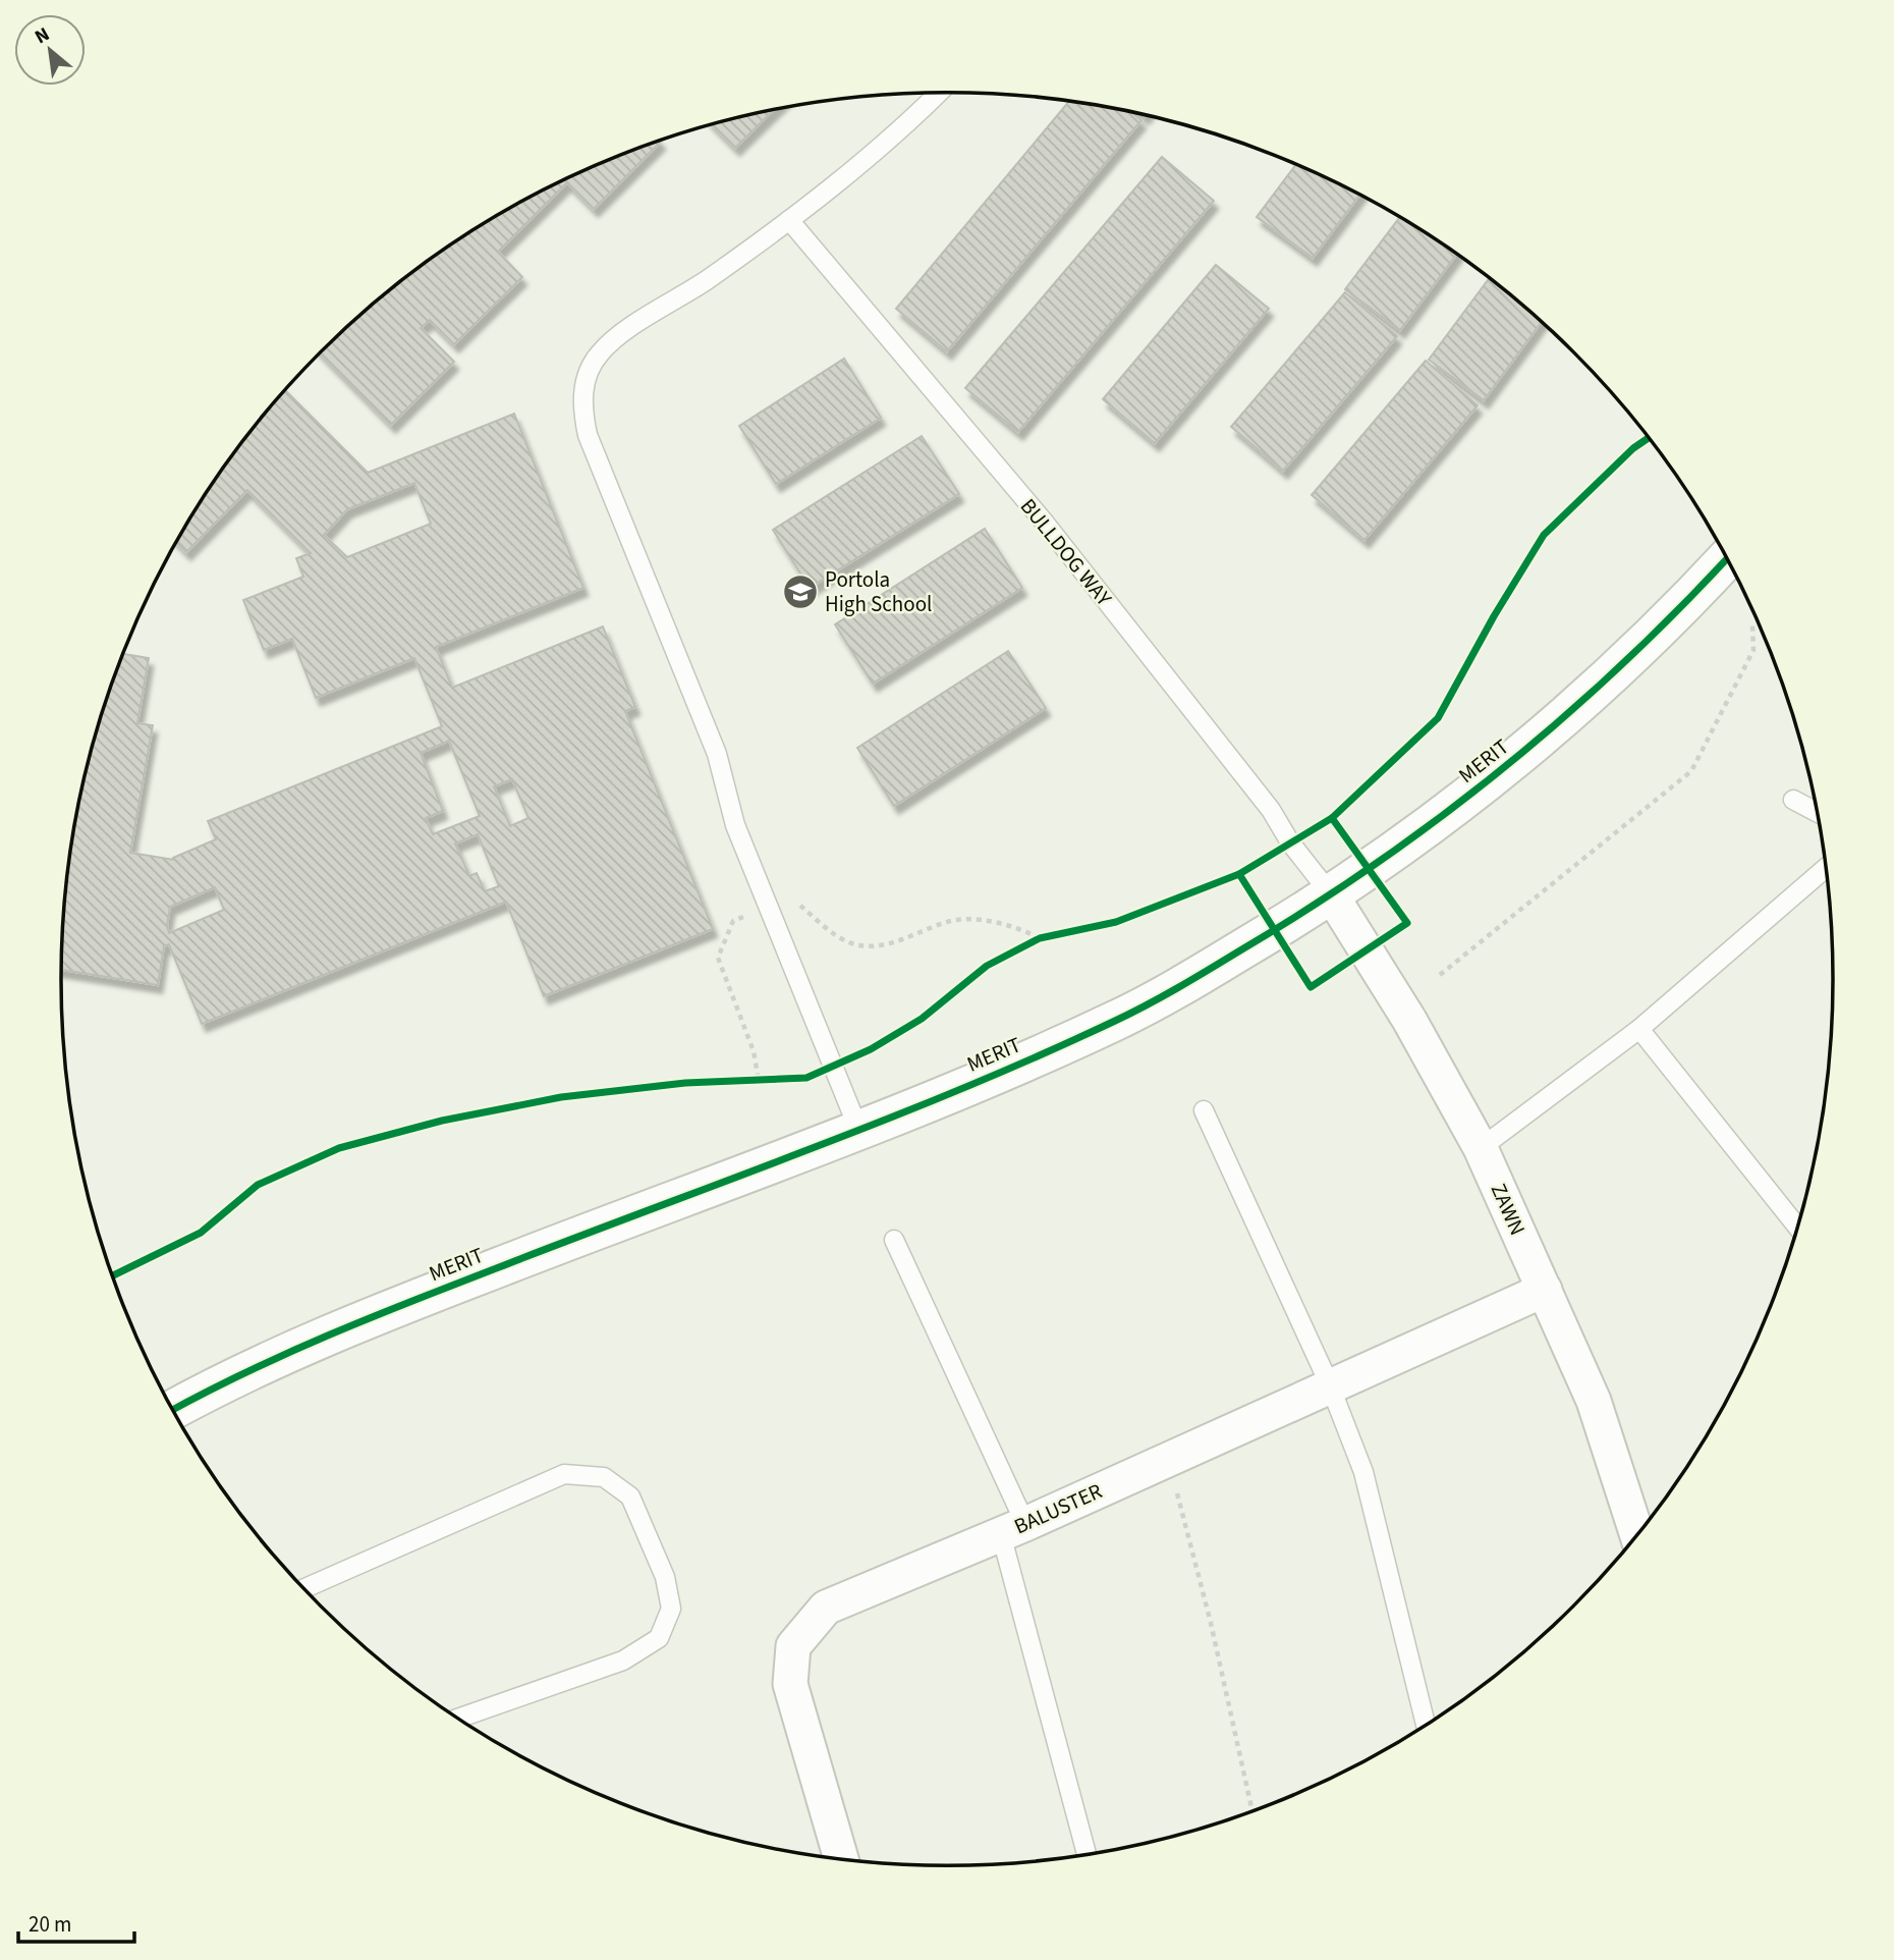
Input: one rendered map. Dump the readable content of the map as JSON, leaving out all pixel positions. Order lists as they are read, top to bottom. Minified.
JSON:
{"streets":{"street":["MERIT","ZAWN","BALUSTER"],"lane":["BULLDOG WAY"]},"crossings":[["BULLDOG WAY","MERIT"],["BULLDOG WAY","ZAWN"],["MERIT","ZAWN"],["ZAWN","BALUSTER"]],"places":{"school or university":["Portola High School"]},"scale_bar":"20 m","north":"top left"}
